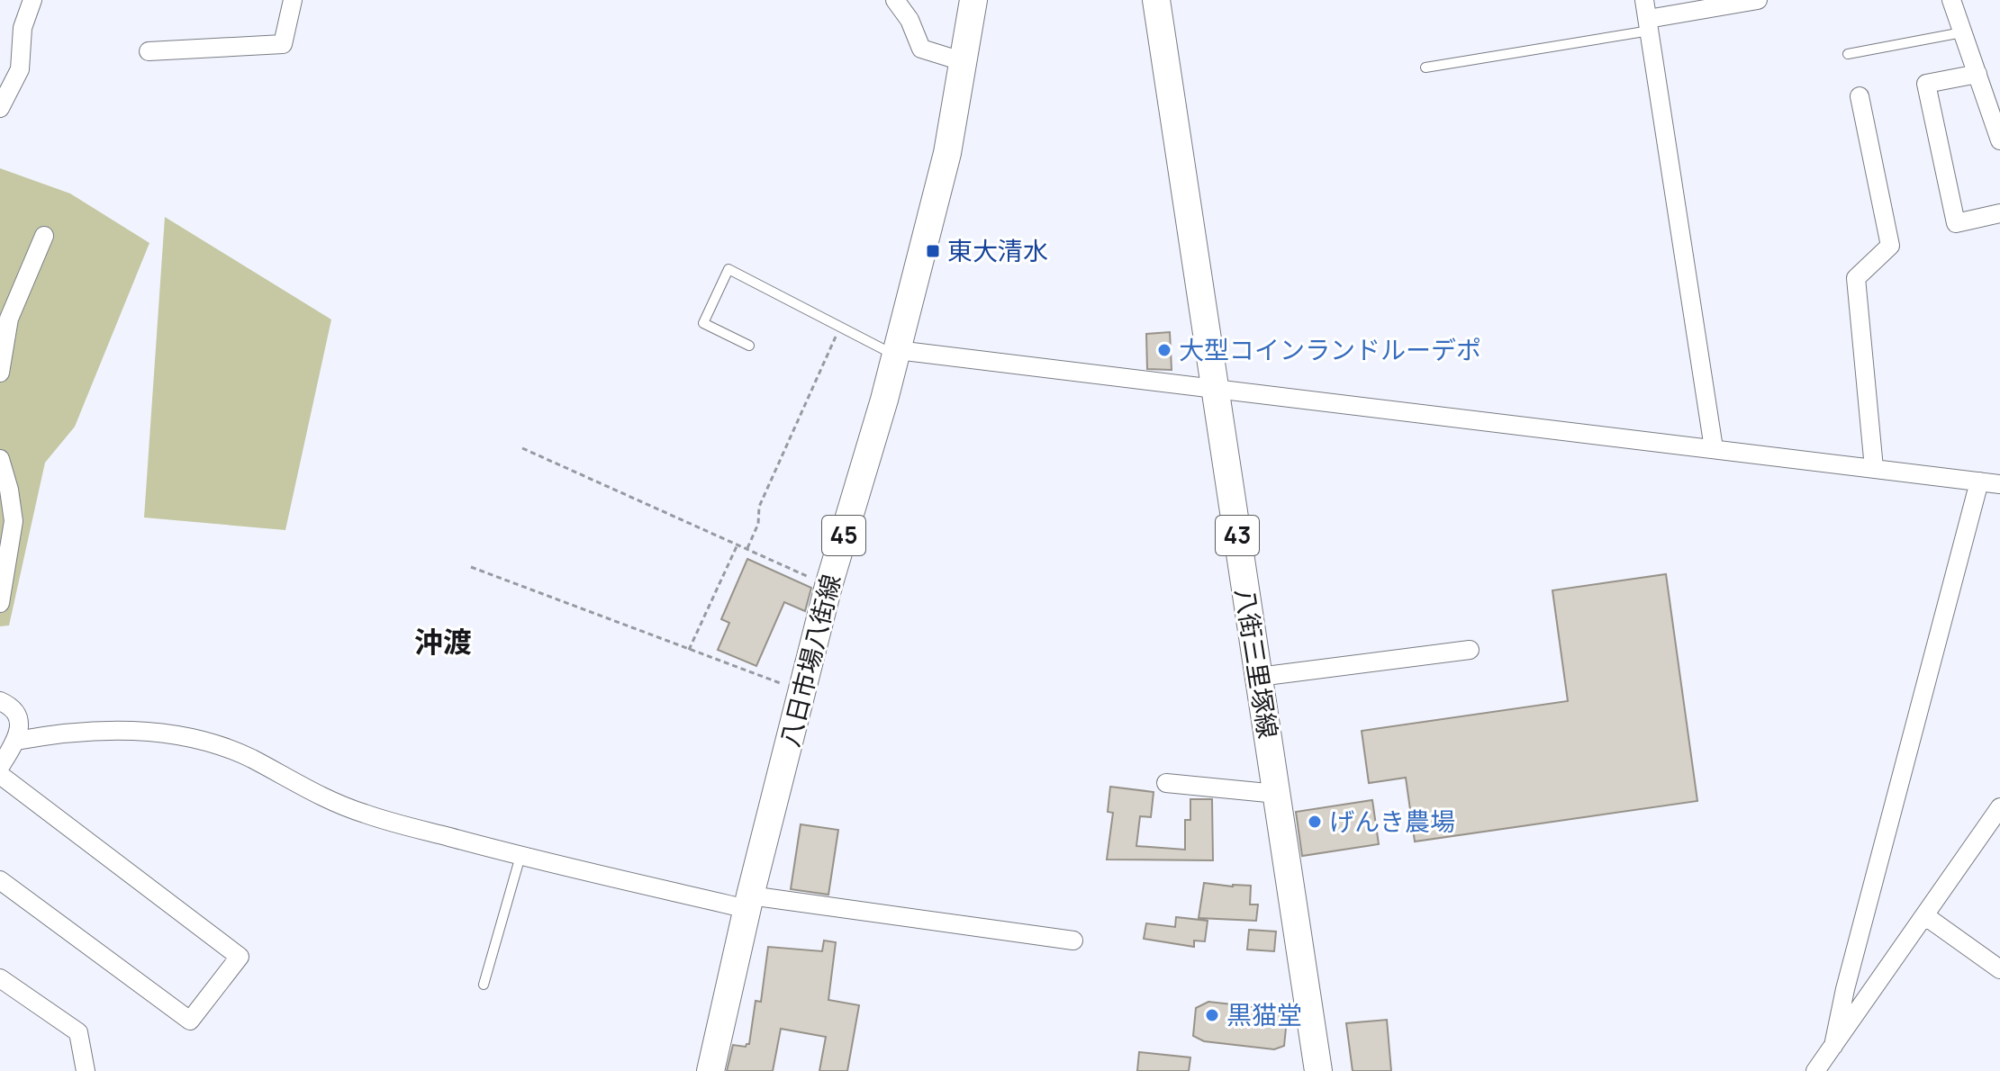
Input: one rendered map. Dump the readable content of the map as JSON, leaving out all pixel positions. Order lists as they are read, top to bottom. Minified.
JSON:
{"streets":{"main road":["45","43","八日市場八街線","八街三里塚線"]},"districts":["沖渡"],"places":{"transit":["東大清水"],"other":["大型コインランドルーデポ","げんき農場","黒猫堂"]}}
